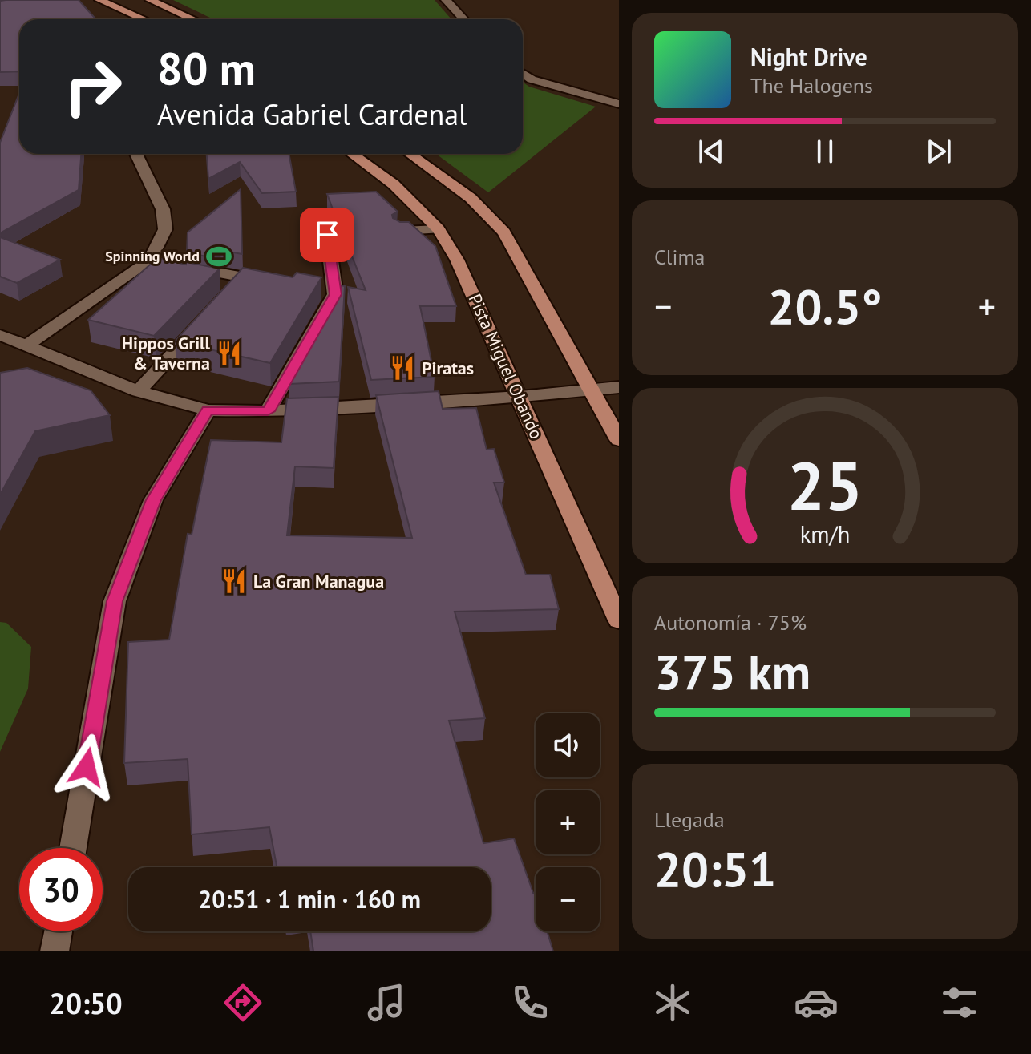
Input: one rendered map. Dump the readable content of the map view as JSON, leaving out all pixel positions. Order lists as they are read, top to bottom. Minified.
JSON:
{"streets":{"main road":["Pista Miguel Obando"]},"places":{"sports":["Spinning World"],"restaurant":["Hippos Grill & Taverna","Piratas","La Gran Managua"]},"page":{"turn":["80 m","Avenida Gabriel Cardenal"],"song":["Night Drive","The Halogens"],"tile":["Clima",["Autonomía · 75%","375 km"],["Llegada","20:51"]],"heat":["−","20.5°","+"],"map_buttons":["+","−"],"limit":"30","trip":"20:51 · 1 min · 160 m","tabs":"20:50","gauge":["25","km/h"]}}
